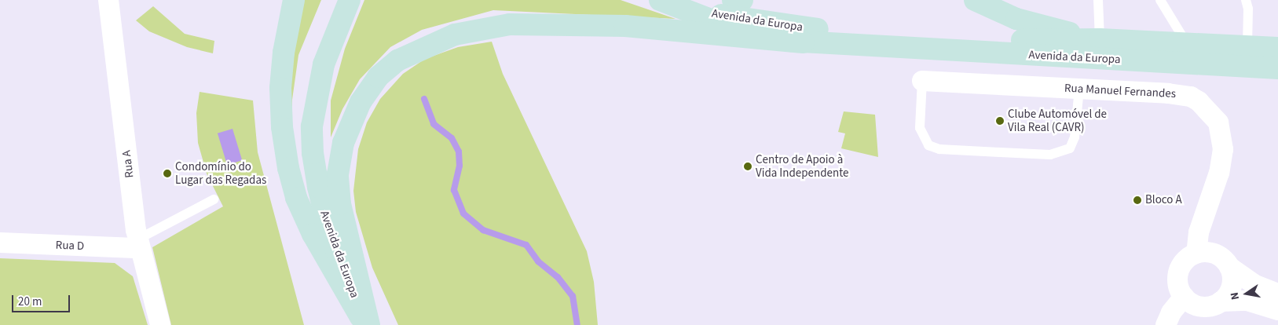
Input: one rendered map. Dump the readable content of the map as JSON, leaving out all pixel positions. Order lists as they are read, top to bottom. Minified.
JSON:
{"streets":{"main road":["Avenida da Europa"],"street":["Rua Manuel Fernandes","Rua A","Rua D"]},"crossings":[["Rua A","Rua D"]],"places":["Clube Automóvel de Vila Real (CAVR)","Centro de Apoio à Vida Independente","Condomínio do Lugar das Regadas","Bloco A"],"scale_bar":"20 m","north":"left"}
